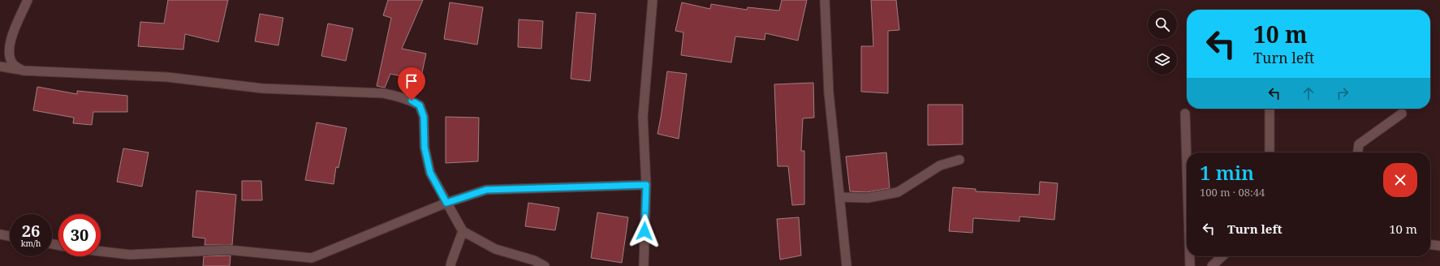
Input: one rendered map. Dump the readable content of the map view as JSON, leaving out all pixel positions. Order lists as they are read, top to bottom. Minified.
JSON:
{"page":{"turn":["10 m","Turn left"],"heading":["1 min","100 m · 08:44"],"list":[{"name":"Turn left","value":"10 m"}],"speed":"26 km/h","limit":"30"}}
